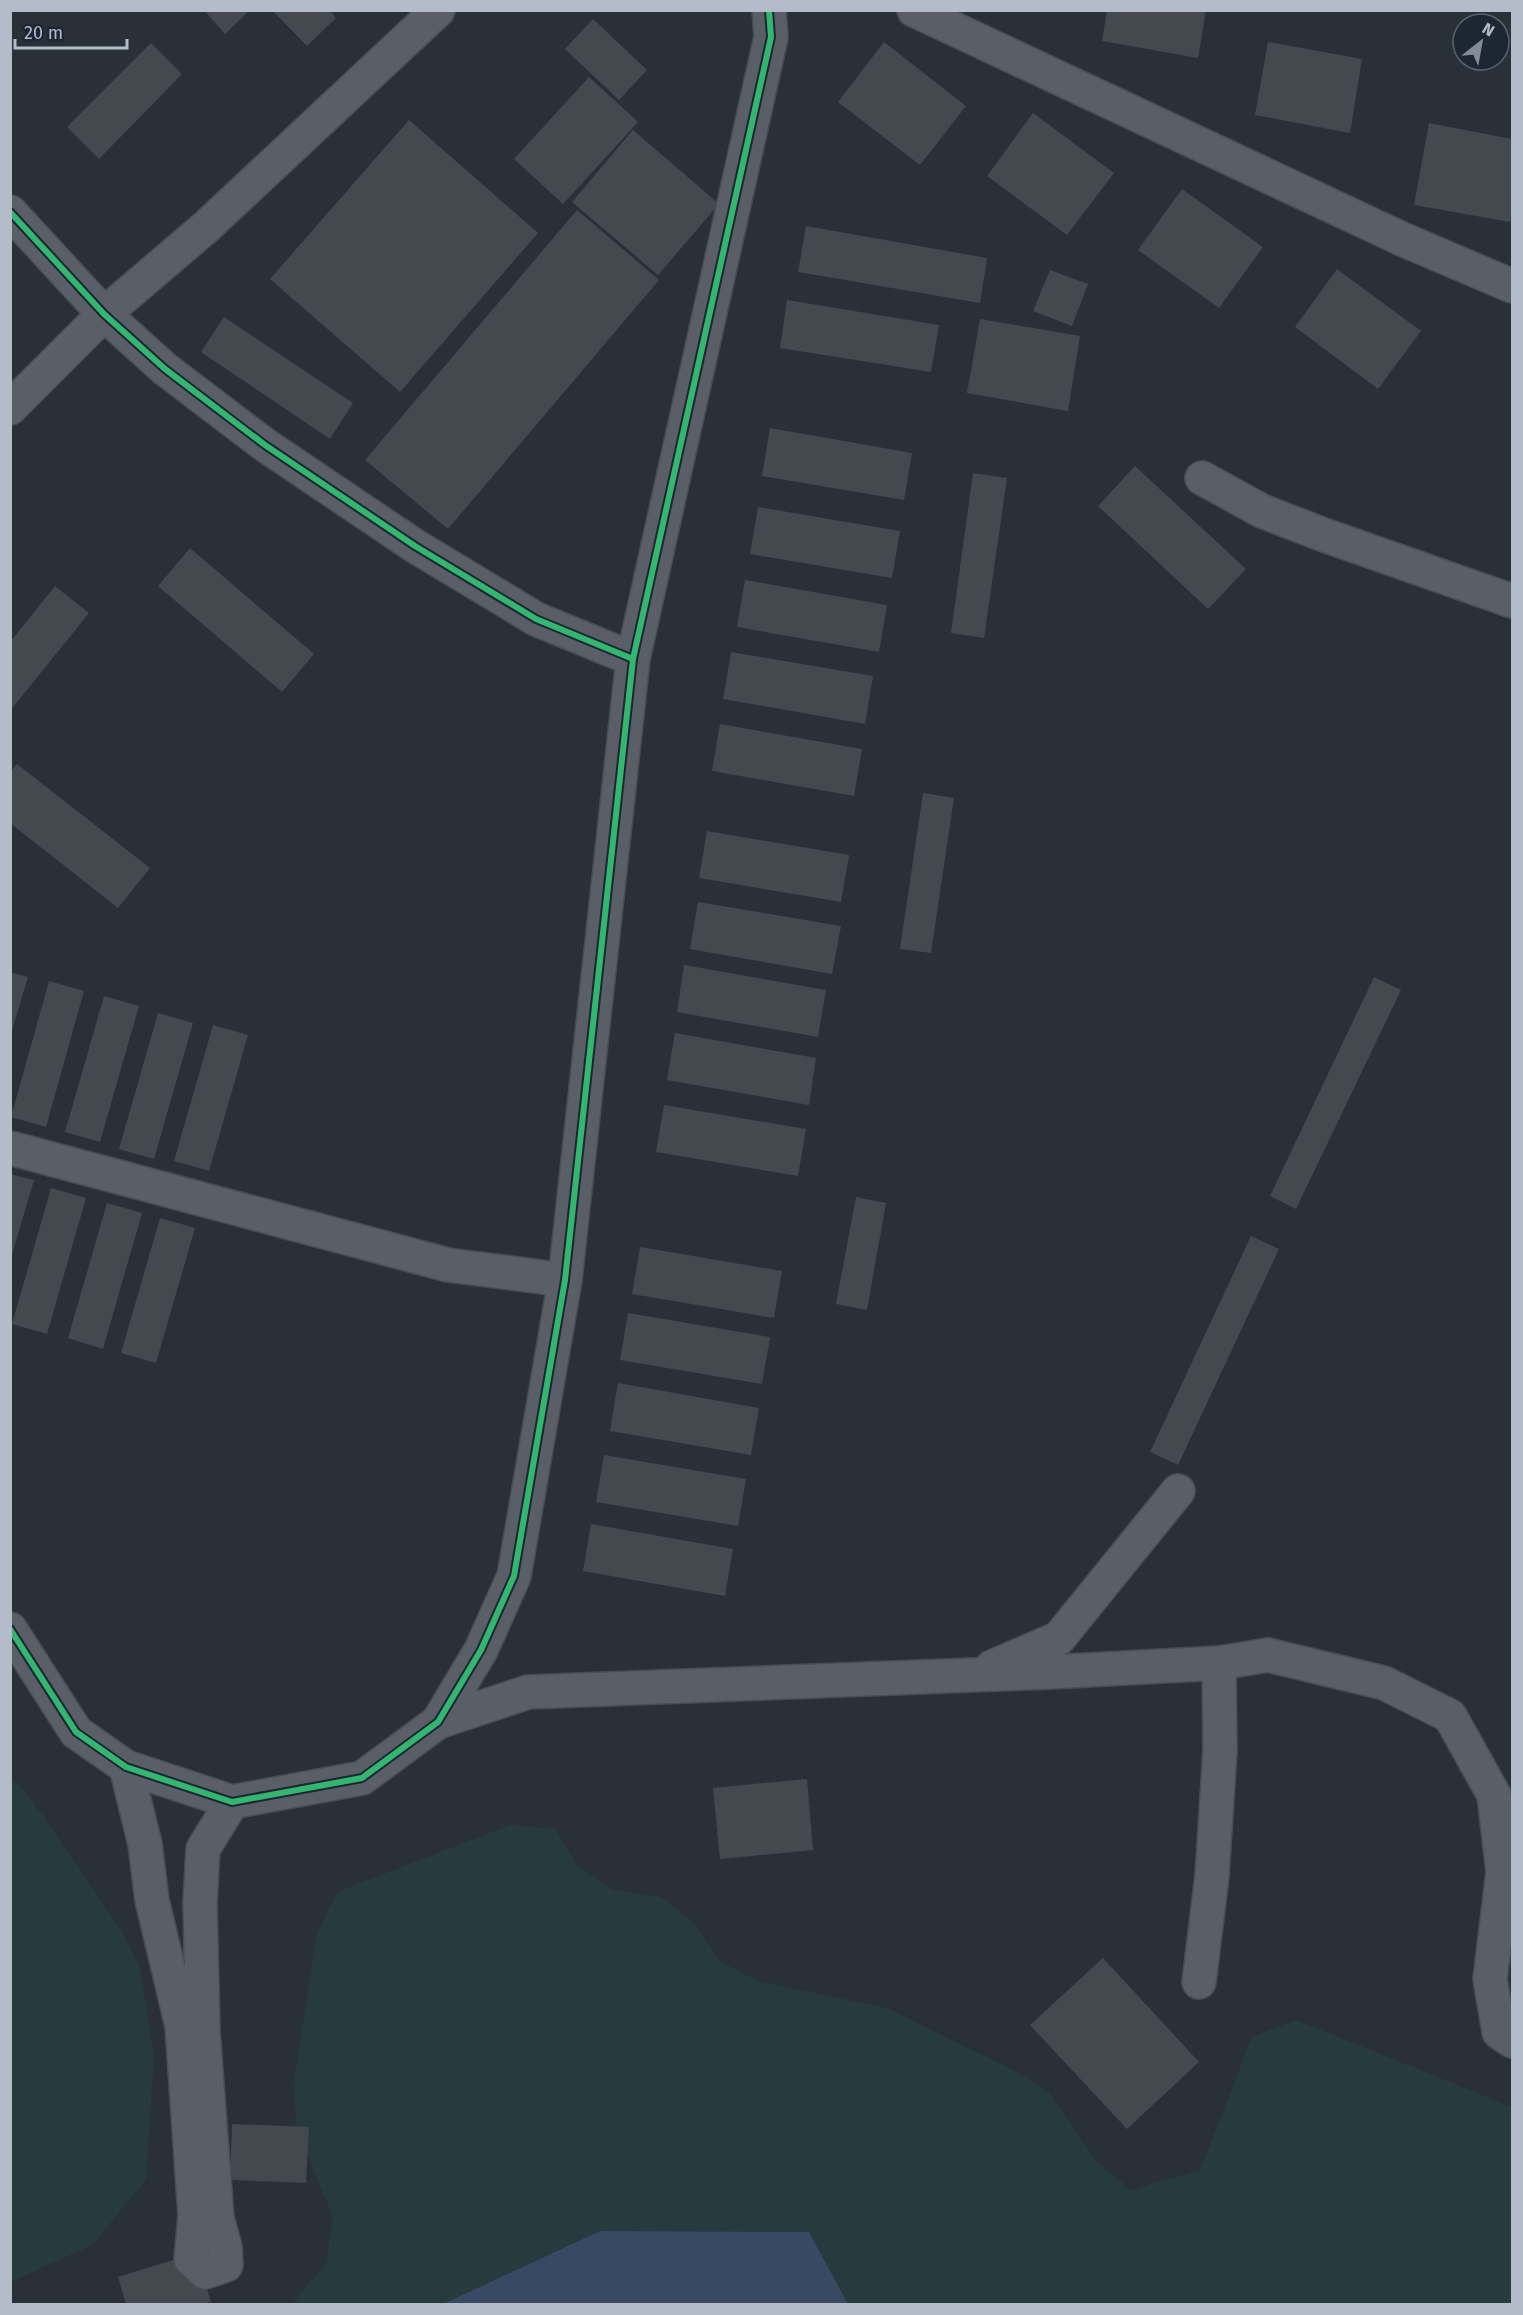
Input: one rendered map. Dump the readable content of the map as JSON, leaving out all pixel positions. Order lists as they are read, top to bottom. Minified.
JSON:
{"scale_bar":"20 m","north":"top right"}
